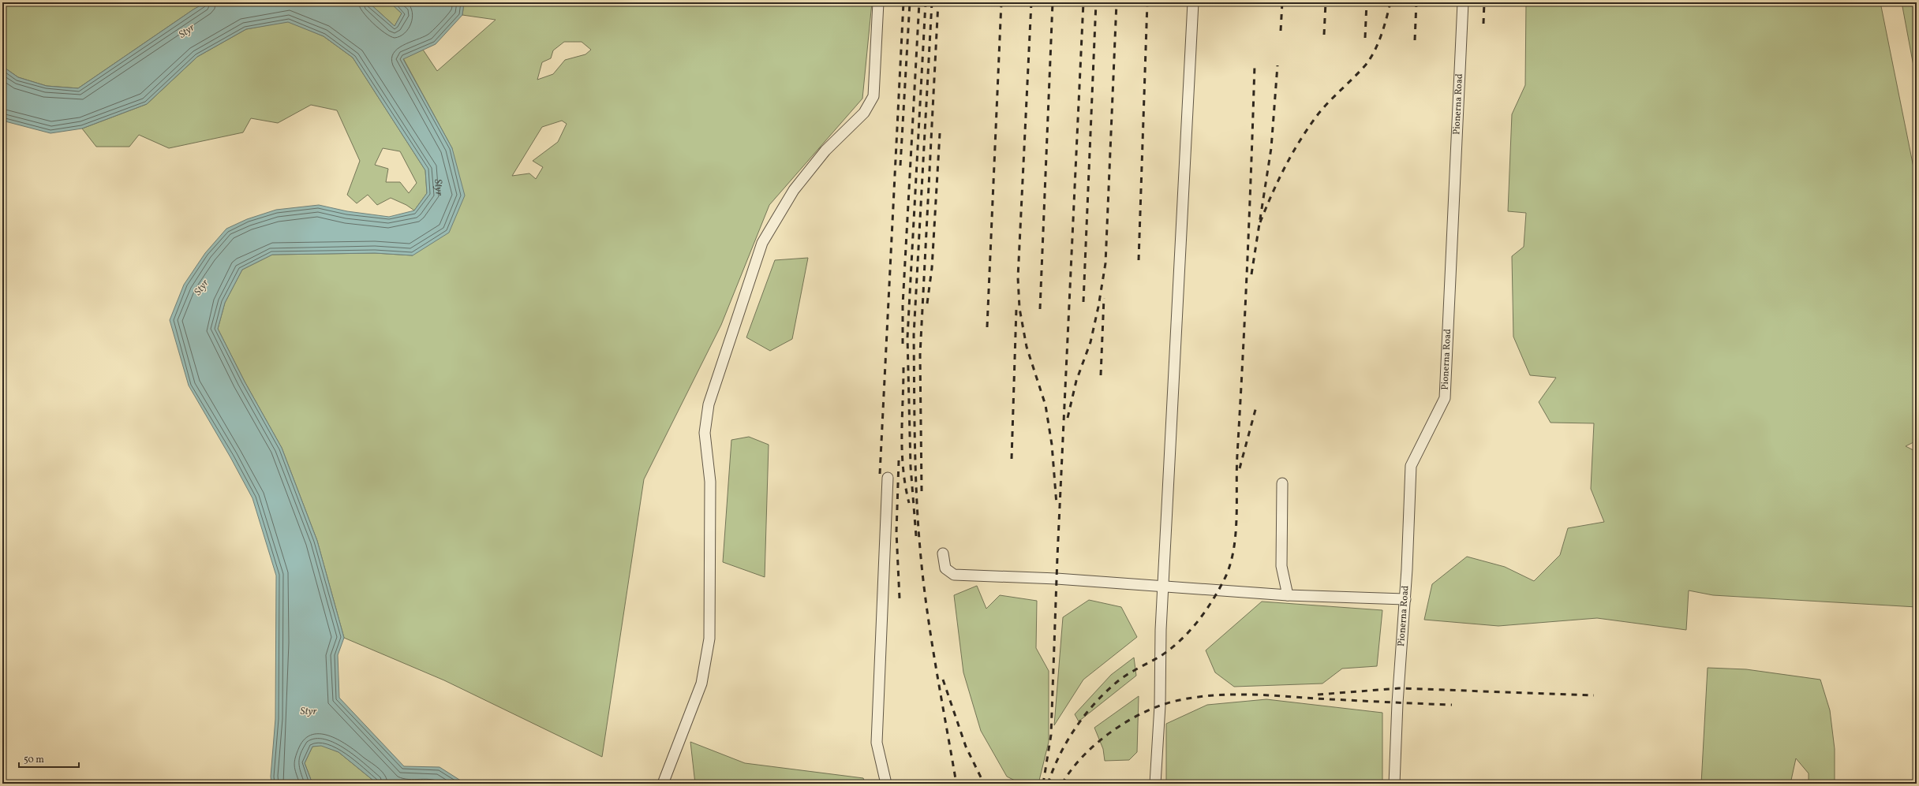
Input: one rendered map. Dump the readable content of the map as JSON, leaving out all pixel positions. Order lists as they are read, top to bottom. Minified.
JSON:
{"streets":{"street":["Pionerna Road"]},"water":["Styr"],"scale_bar":"50 m"}
